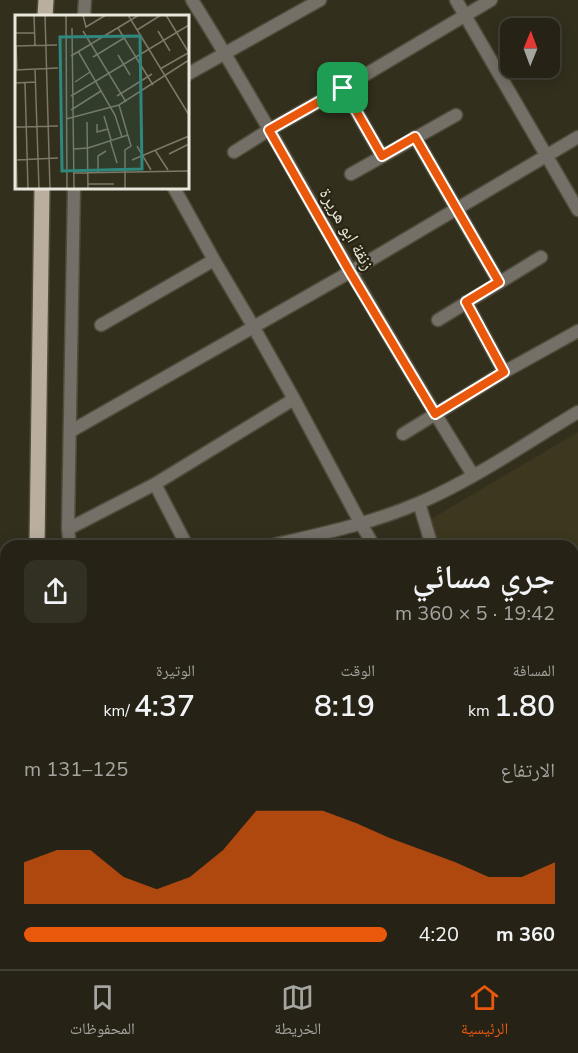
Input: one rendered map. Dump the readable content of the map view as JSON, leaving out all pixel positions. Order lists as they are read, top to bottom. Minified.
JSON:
{"streets":{"street":["زنقة ابو هريرة"]},"north":"top","page":{"heading":["جري مسائي","19:42 · 5 × 360 m"],"stats":[["المسافة","1.80 km"],["الوقت","8:19"],["الوتيرة","4:37 /km"]],"chart":["الارتفاع","125–131 m"],"list":[{"name":"360 m","note":"4:20"}],"tabs":["الرئيسية","الخريطة","المحفوظات"]}}
